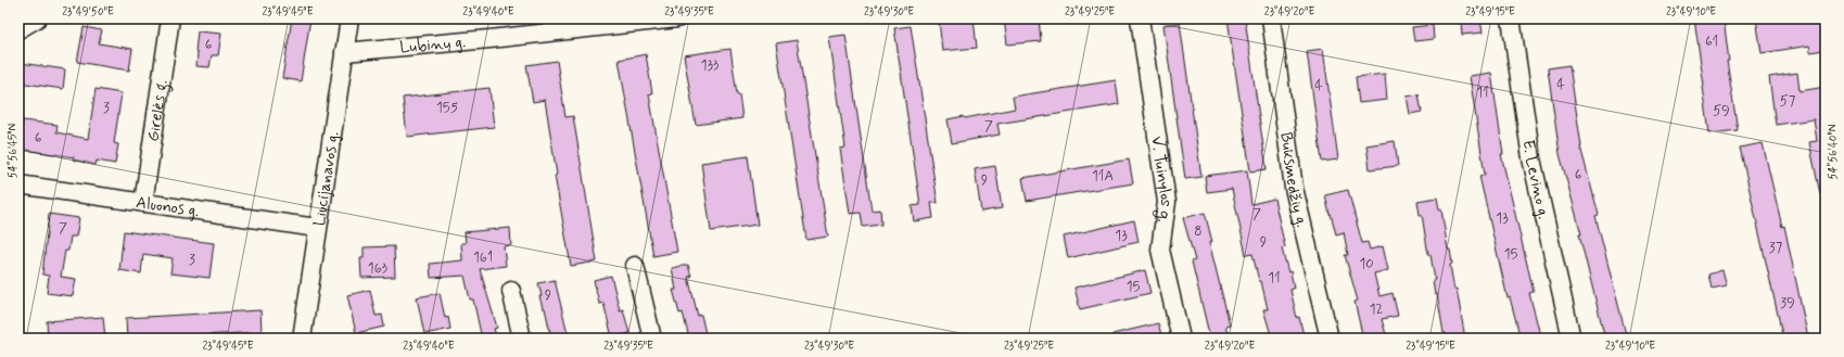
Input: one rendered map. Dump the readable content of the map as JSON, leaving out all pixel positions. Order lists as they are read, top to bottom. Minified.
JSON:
{"streets":{"street":["Lubinų g.","Girelės g.","Liucijanavos g.","V. Tuinylos g.","Buksmedžių g.","E. Levino g.","Aluonos g."]},"crossings":[["Lubinų g.","Liucijanavos g."],["Girelės g.","Aluonos g."],["Liucijanavos g.","Aluonos g."]],"house_numbers":["61","6","133","4","4","11","57","3","155","59","7","6","6","11A","9","7","13","7","8","13","9","37","15","161","3","10","163","11","15","9","39","12"],"coordinates":["23°49'50\"E","23°49'45\"E","23°49'40\"E","23°49'35\"E","23°49'30\"E","23°49'25\"E","23°49'20\"E","23°49'15\"E","23°49'10\"E","54°56'45\"N","54°56'40\"N"]}
